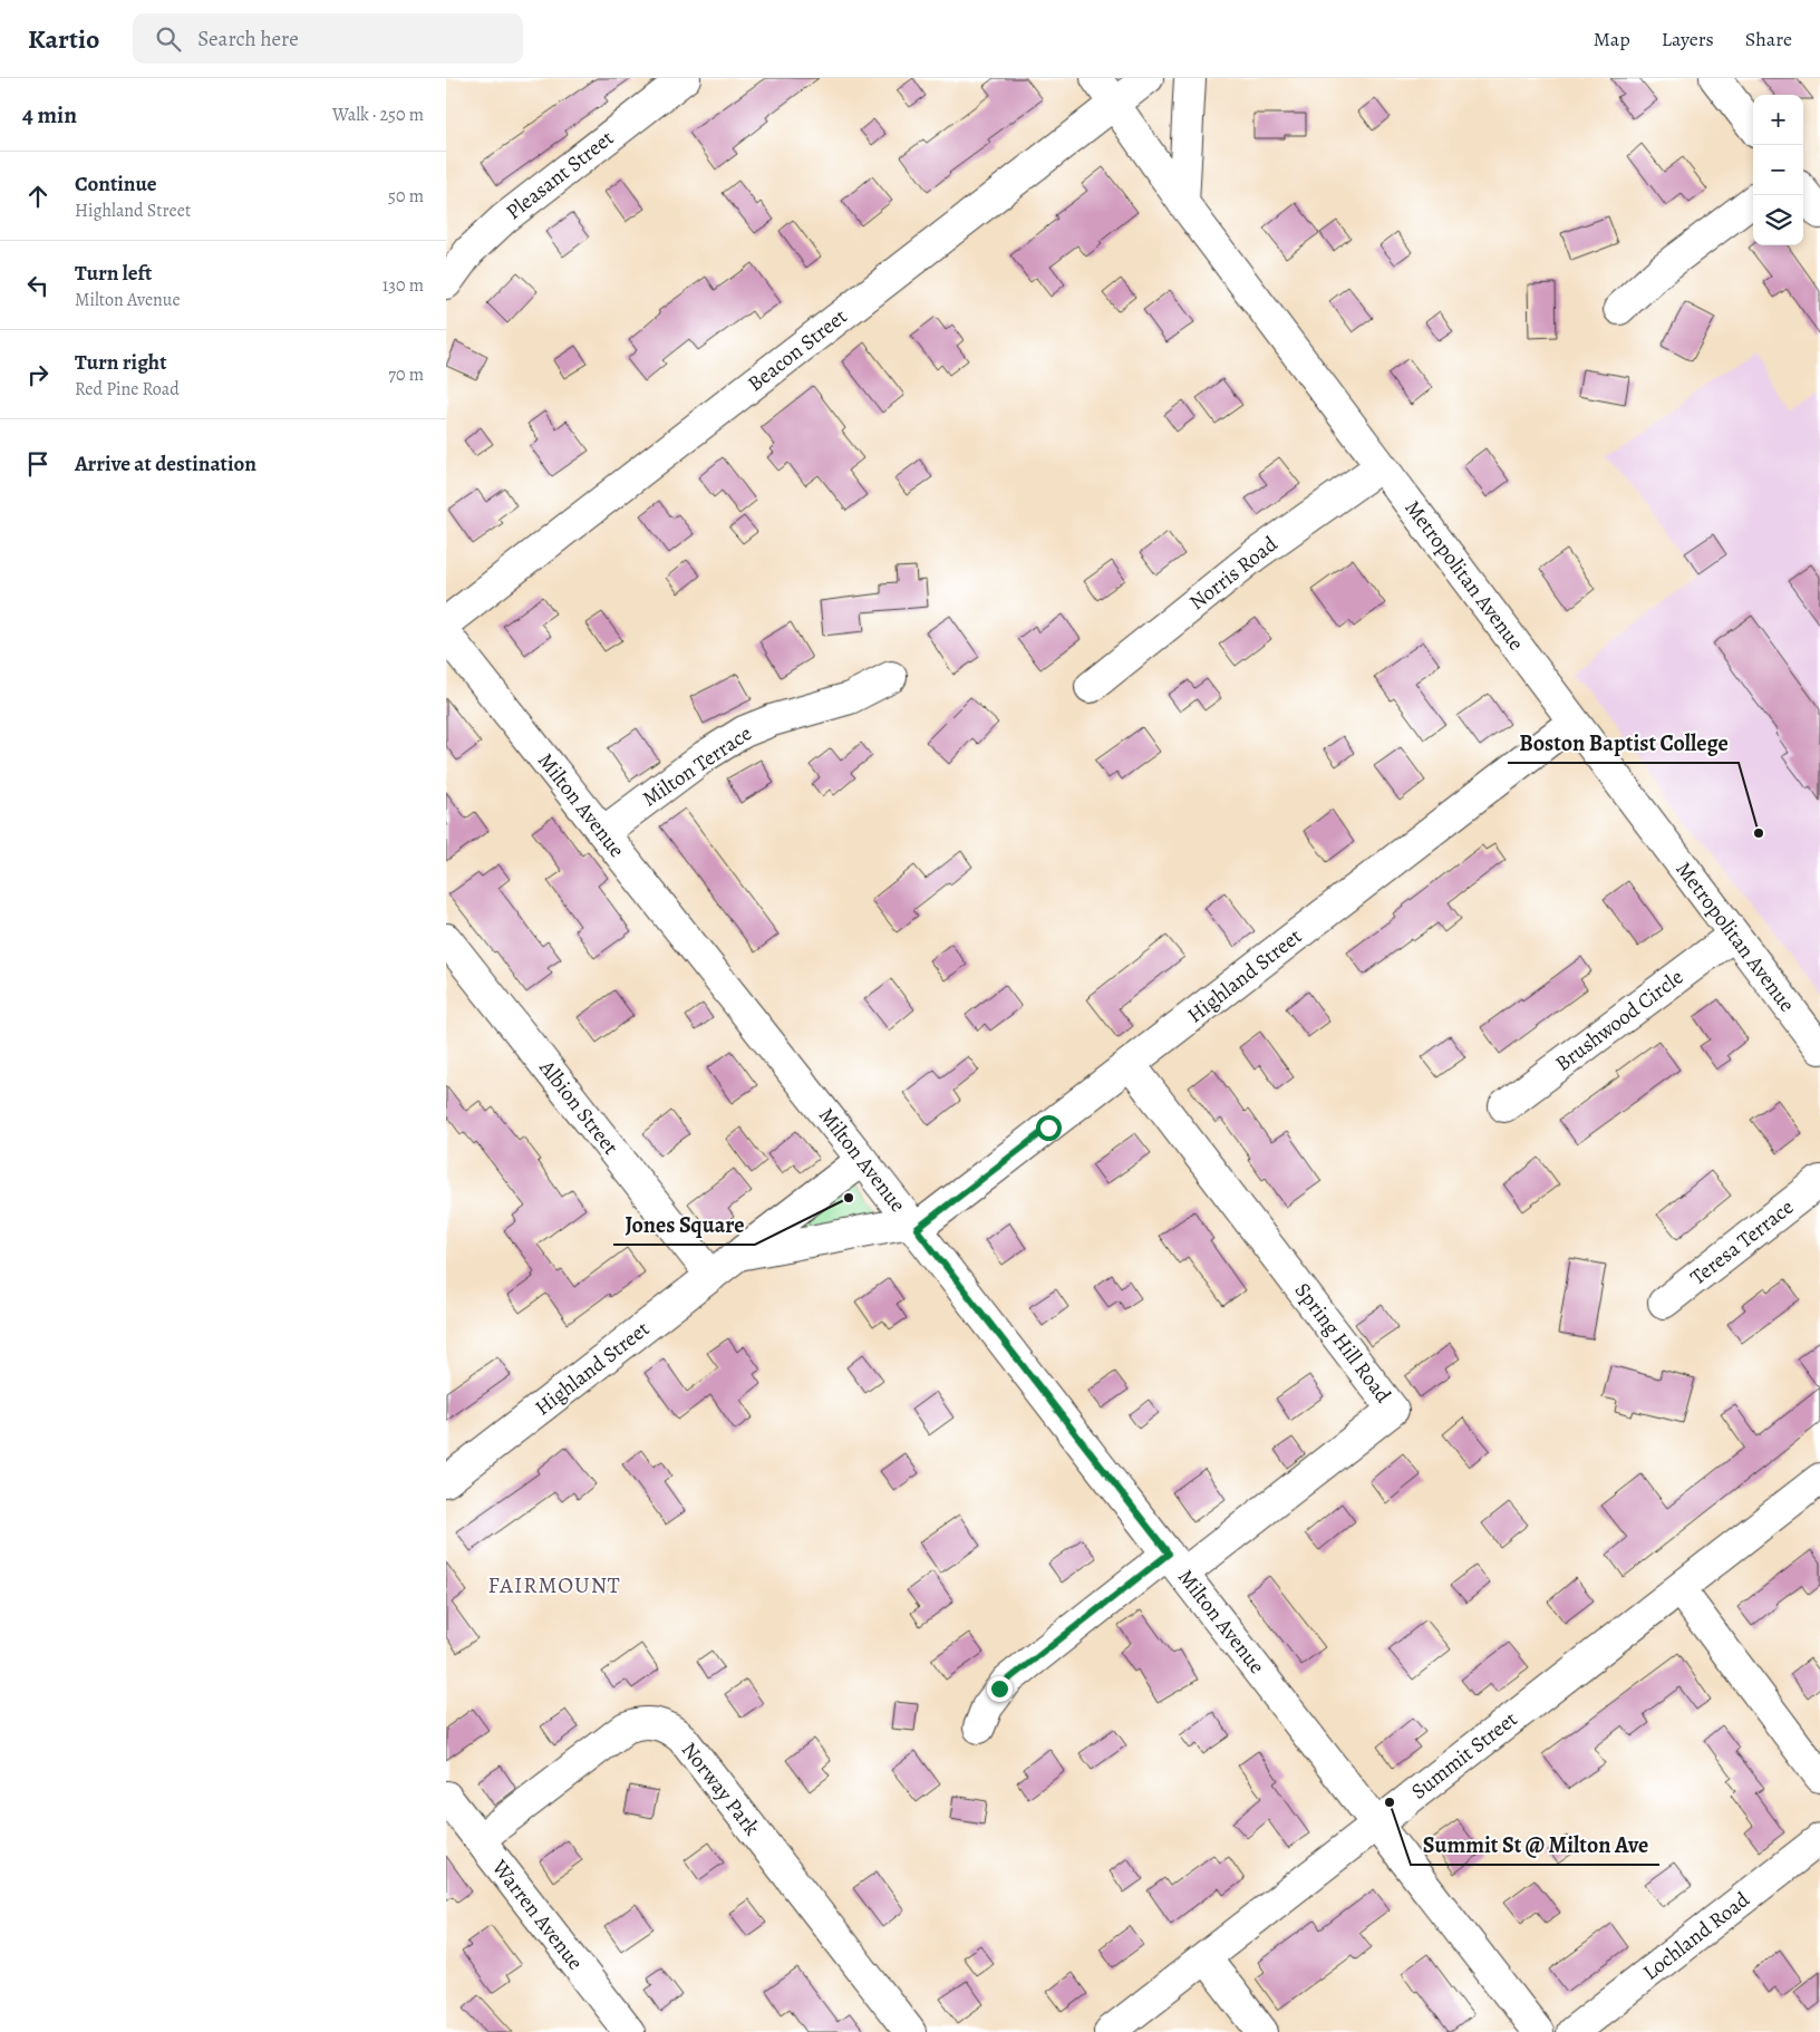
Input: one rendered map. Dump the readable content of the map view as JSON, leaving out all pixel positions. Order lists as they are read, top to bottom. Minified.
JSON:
{"streets":{"street":["Pleasant Street","Beacon Street","Norris Road","Metropolitan Avenue","Milton Terrace","Milton Avenue","Highland Street","Brushwood Circle","Albion Street","Teresa Terrace","Spring Hill Road","Summit Street","Norway Park","Warren Avenue","Lochland Road"]},"crossings":[["Beacon Street","Metropolitan Avenue"],["Norris Road","Metropolitan Avenue"],["Metropolitan Avenue","Highland Street"],["Metropolitan Avenue","Brushwood Circle"],["Milton Terrace","Milton Avenue"],["Milton Avenue","Highland Street"],["Milton Avenue","Spring Hill Road"],["Milton Avenue","Summit Street"],["Highland Street","Albion Street"],["Highland Street","Spring Hill Road"],["Norway Park","Warren Avenue"]],"districts":["FAIRMOUNT"],"places":["Boston Baptist College","Jones Square","Summit St @ Milton Ave"],"page":{"header":"Kartio","search":"Search here","nav":["Map","Layers","Share"],"heading":["4 min","Walk · 250 m"],"map_buttons":["+","−"],"list":[["Continue","Highland Street","50 m"],["Turn left","Milton Avenue","130 m"],["Turn right","Red Pine Road","70 m"],"Arrive at destination"]}}
